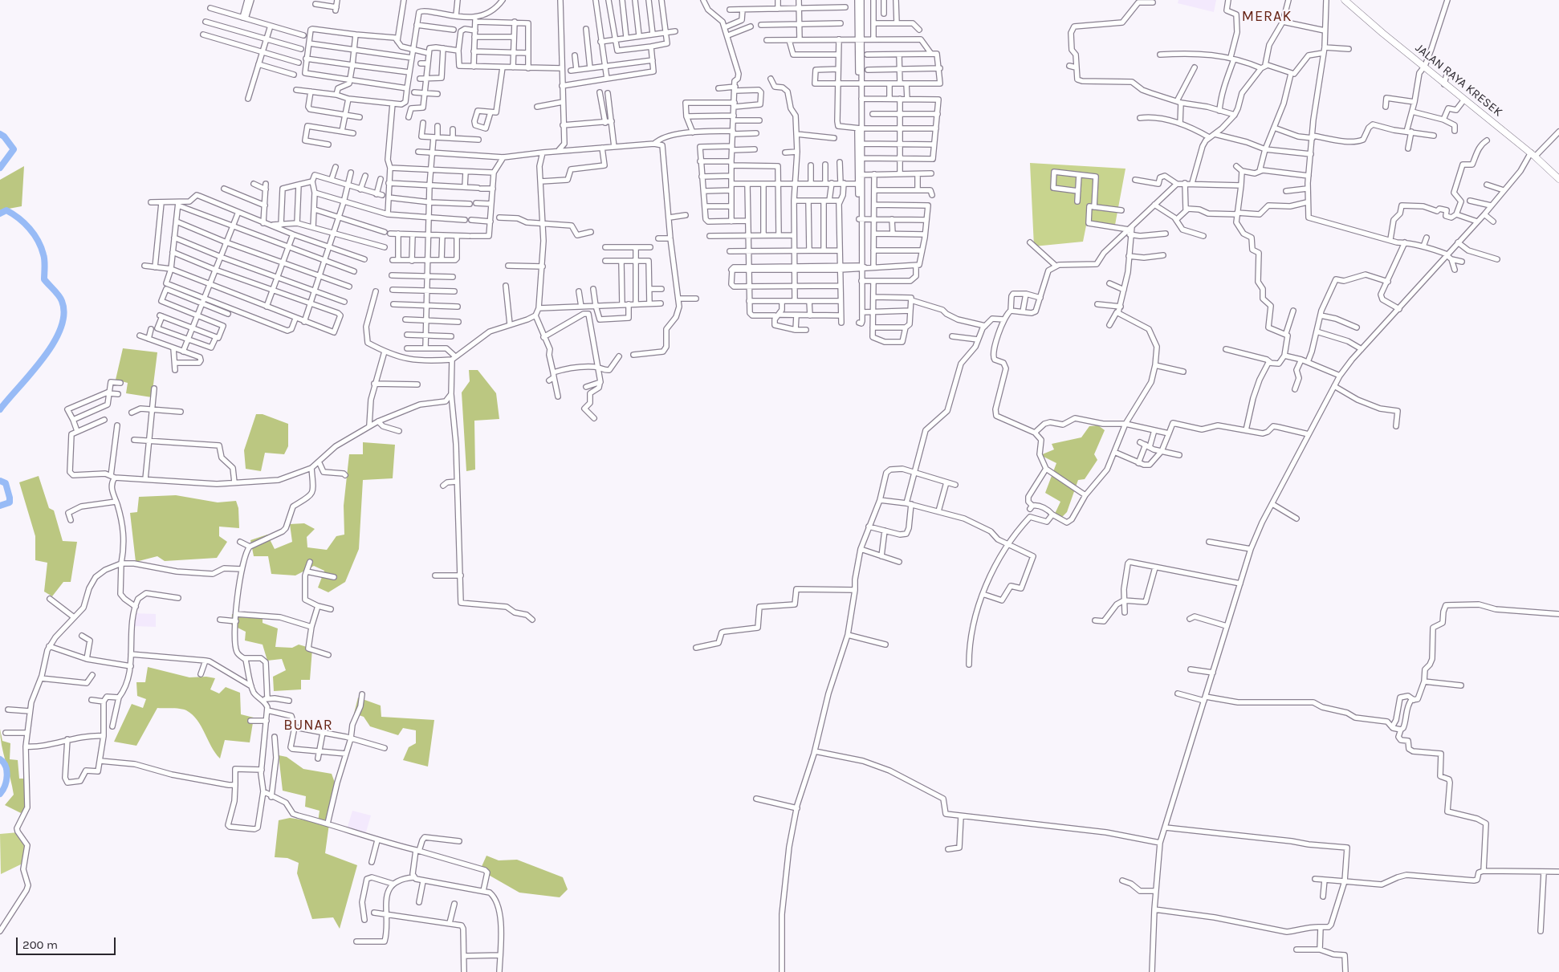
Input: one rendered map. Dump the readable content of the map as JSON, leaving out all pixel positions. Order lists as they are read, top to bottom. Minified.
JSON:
{"streets":{"main road":["JALAN RAYA KRESEK"]},"districts":["MERAK","BUNAR"],"scale_bar":"200 m"}
